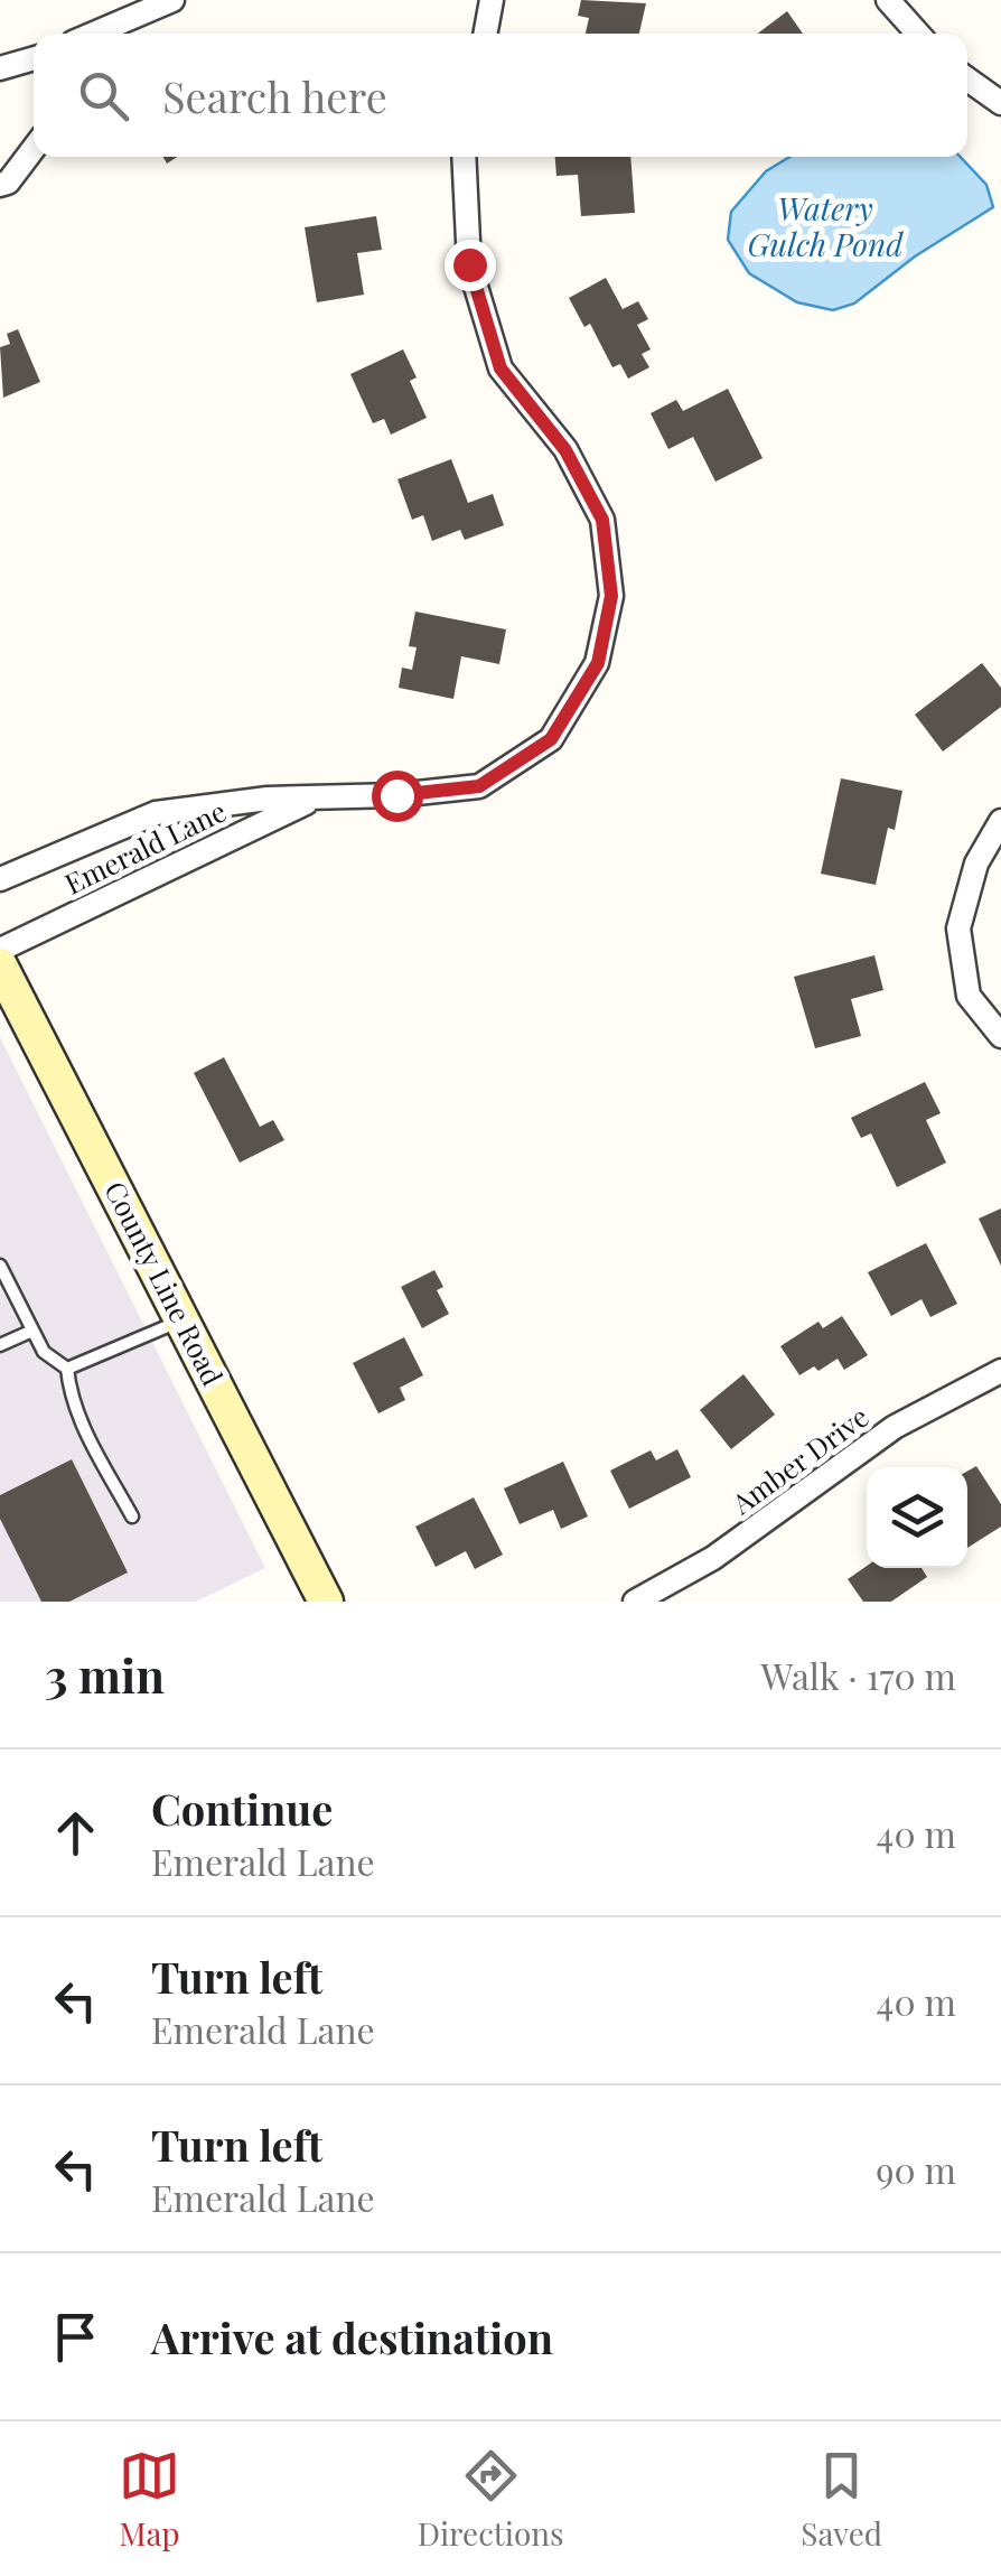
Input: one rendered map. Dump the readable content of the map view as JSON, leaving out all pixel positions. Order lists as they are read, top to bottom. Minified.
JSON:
{"streets":{"main road":["County Line Road"],"street":["Emerald Lane","Amber Drive"]},"water":["Watery Gulch Pond"],"page":{"search":"Search here","heading":["3 min","Walk · 170 m"],"list":[["Continue","Emerald Lane","40 m"],["Turn left","Emerald Lane","40 m"],["Turn left","Emerald Lane","90 m"],"Arrive at destination"],"nav":["Map","Directions","Saved"]}}
